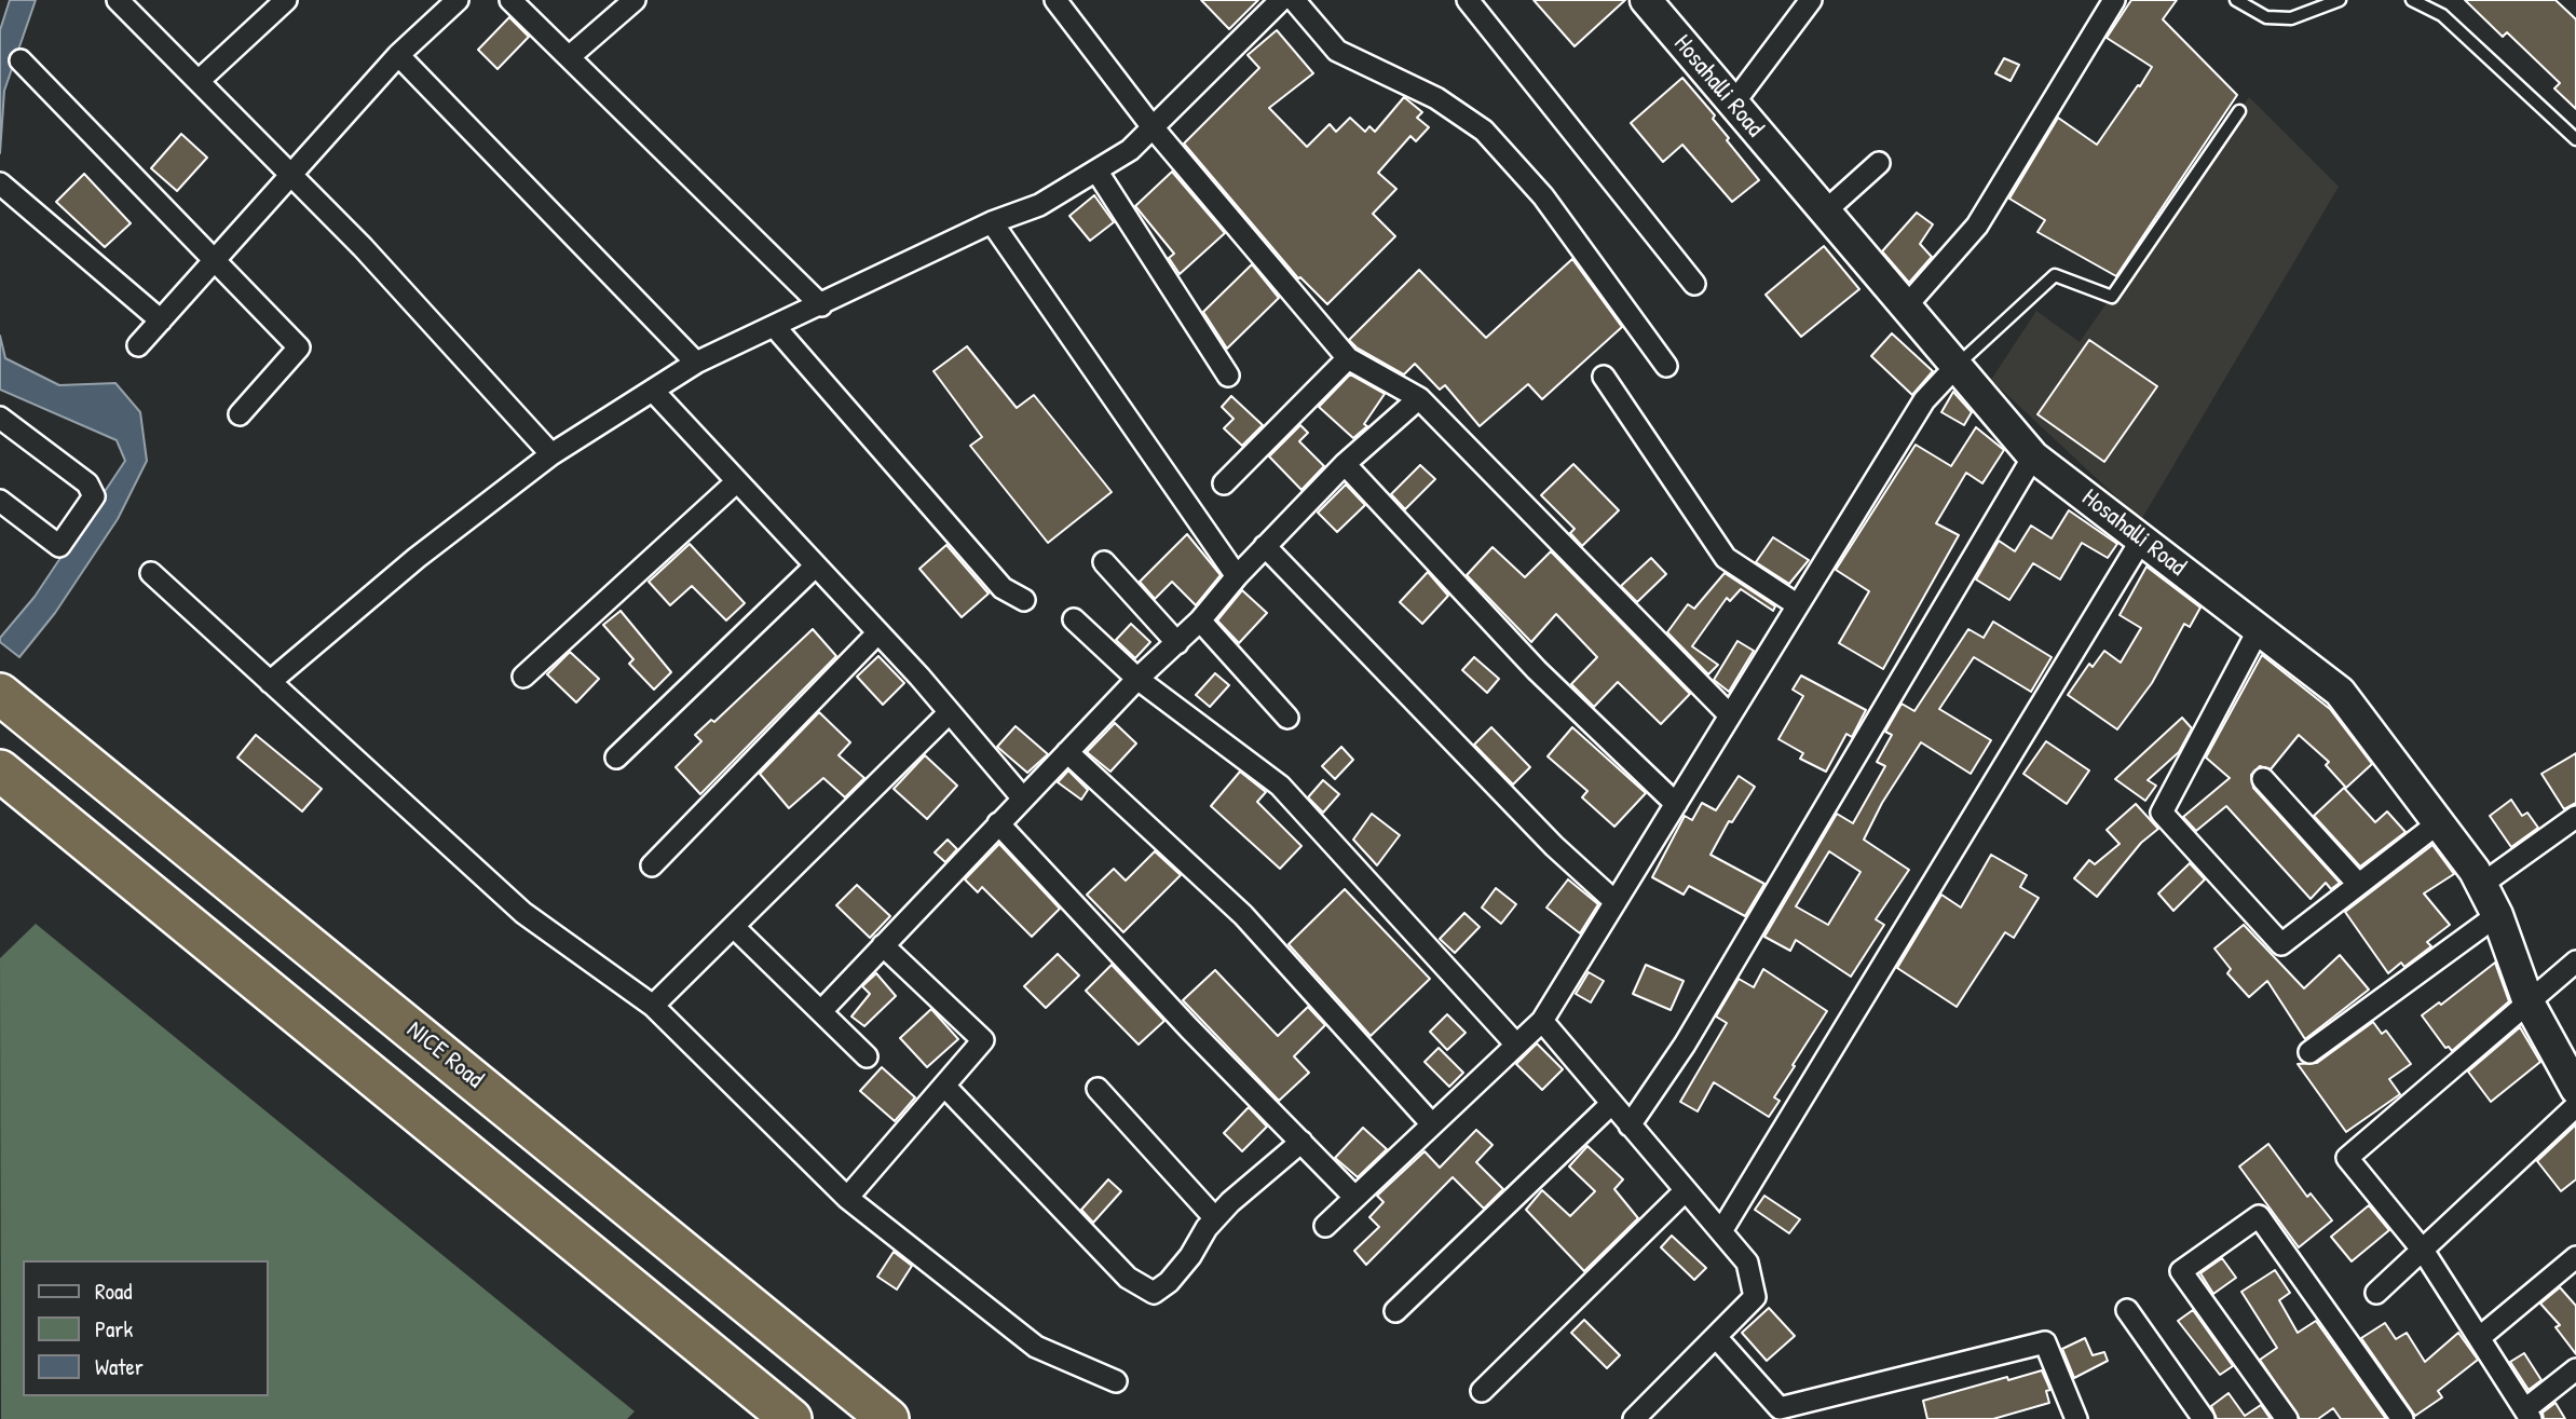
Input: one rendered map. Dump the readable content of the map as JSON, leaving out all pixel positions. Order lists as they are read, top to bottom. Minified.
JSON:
{"streets":{"highway":["NICE Road"],"street":["Hosahalli Road"]},"legend":["Road","Park","Water"]}
